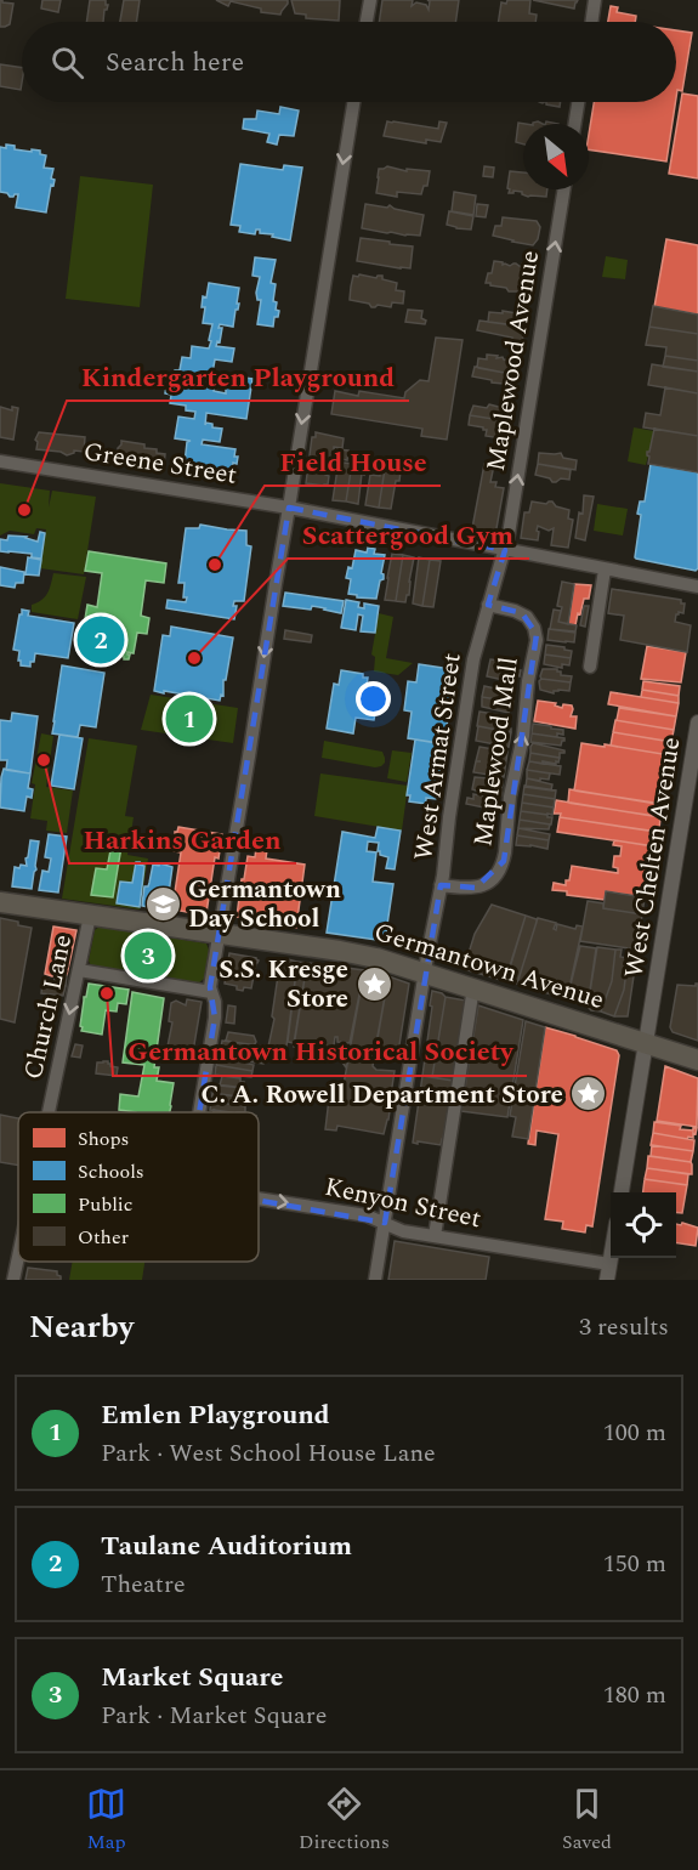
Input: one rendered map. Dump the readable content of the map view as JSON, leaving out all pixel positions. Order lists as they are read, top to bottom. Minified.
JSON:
{"streets":{"main road":["Germantown Avenue"],"street":["Maplewood Avenue","Greene Street","Maplewood Mall","West Armat Street","West Chelten Avenue","Church Lane","Kenyon Street"]},"crossings":[["Maplewood Avenue","Greene Street"],["Maplewood Avenue","West Armat Street"],["Greene Street","West Armat Street"],["Maplewood Mall","West Armat Street"],["West Armat Street","Germantown Avenue"],["West Armat Street","Kenyon Street"],["West Chelten Avenue","Germantown Avenue"],["Germantown Avenue","Church Lane"]],"one_way":["Maplewood Avenue","Church Lane"],"places":{"other":["Kindergarten Playground","Field House","Scattergood Gym","Harkins Garden","Germantown Historical Society"],"school or university":["Germantown Day School"],"place":["S.S. Kresge Store","C. A. Rowell Department Store"]},"legend":["Shops","Schools","Public","Other"],"north":"bottom right","page":{"search":"Search here","pins":["2","1","3"],"heading":["Nearby","3 results"],"list":[{"mark":"1","name":"Emlen Playground","note":"Park · West School House Lane","value":"100 m"},{"mark":"2","name":"Taulane Auditorium","note":"Theatre","value":"150 m"},{"mark":"3","name":"Market Square","note":"Park · Market Square","value":"180 m"}],"nav":["Map","Directions","Saved"]}}
